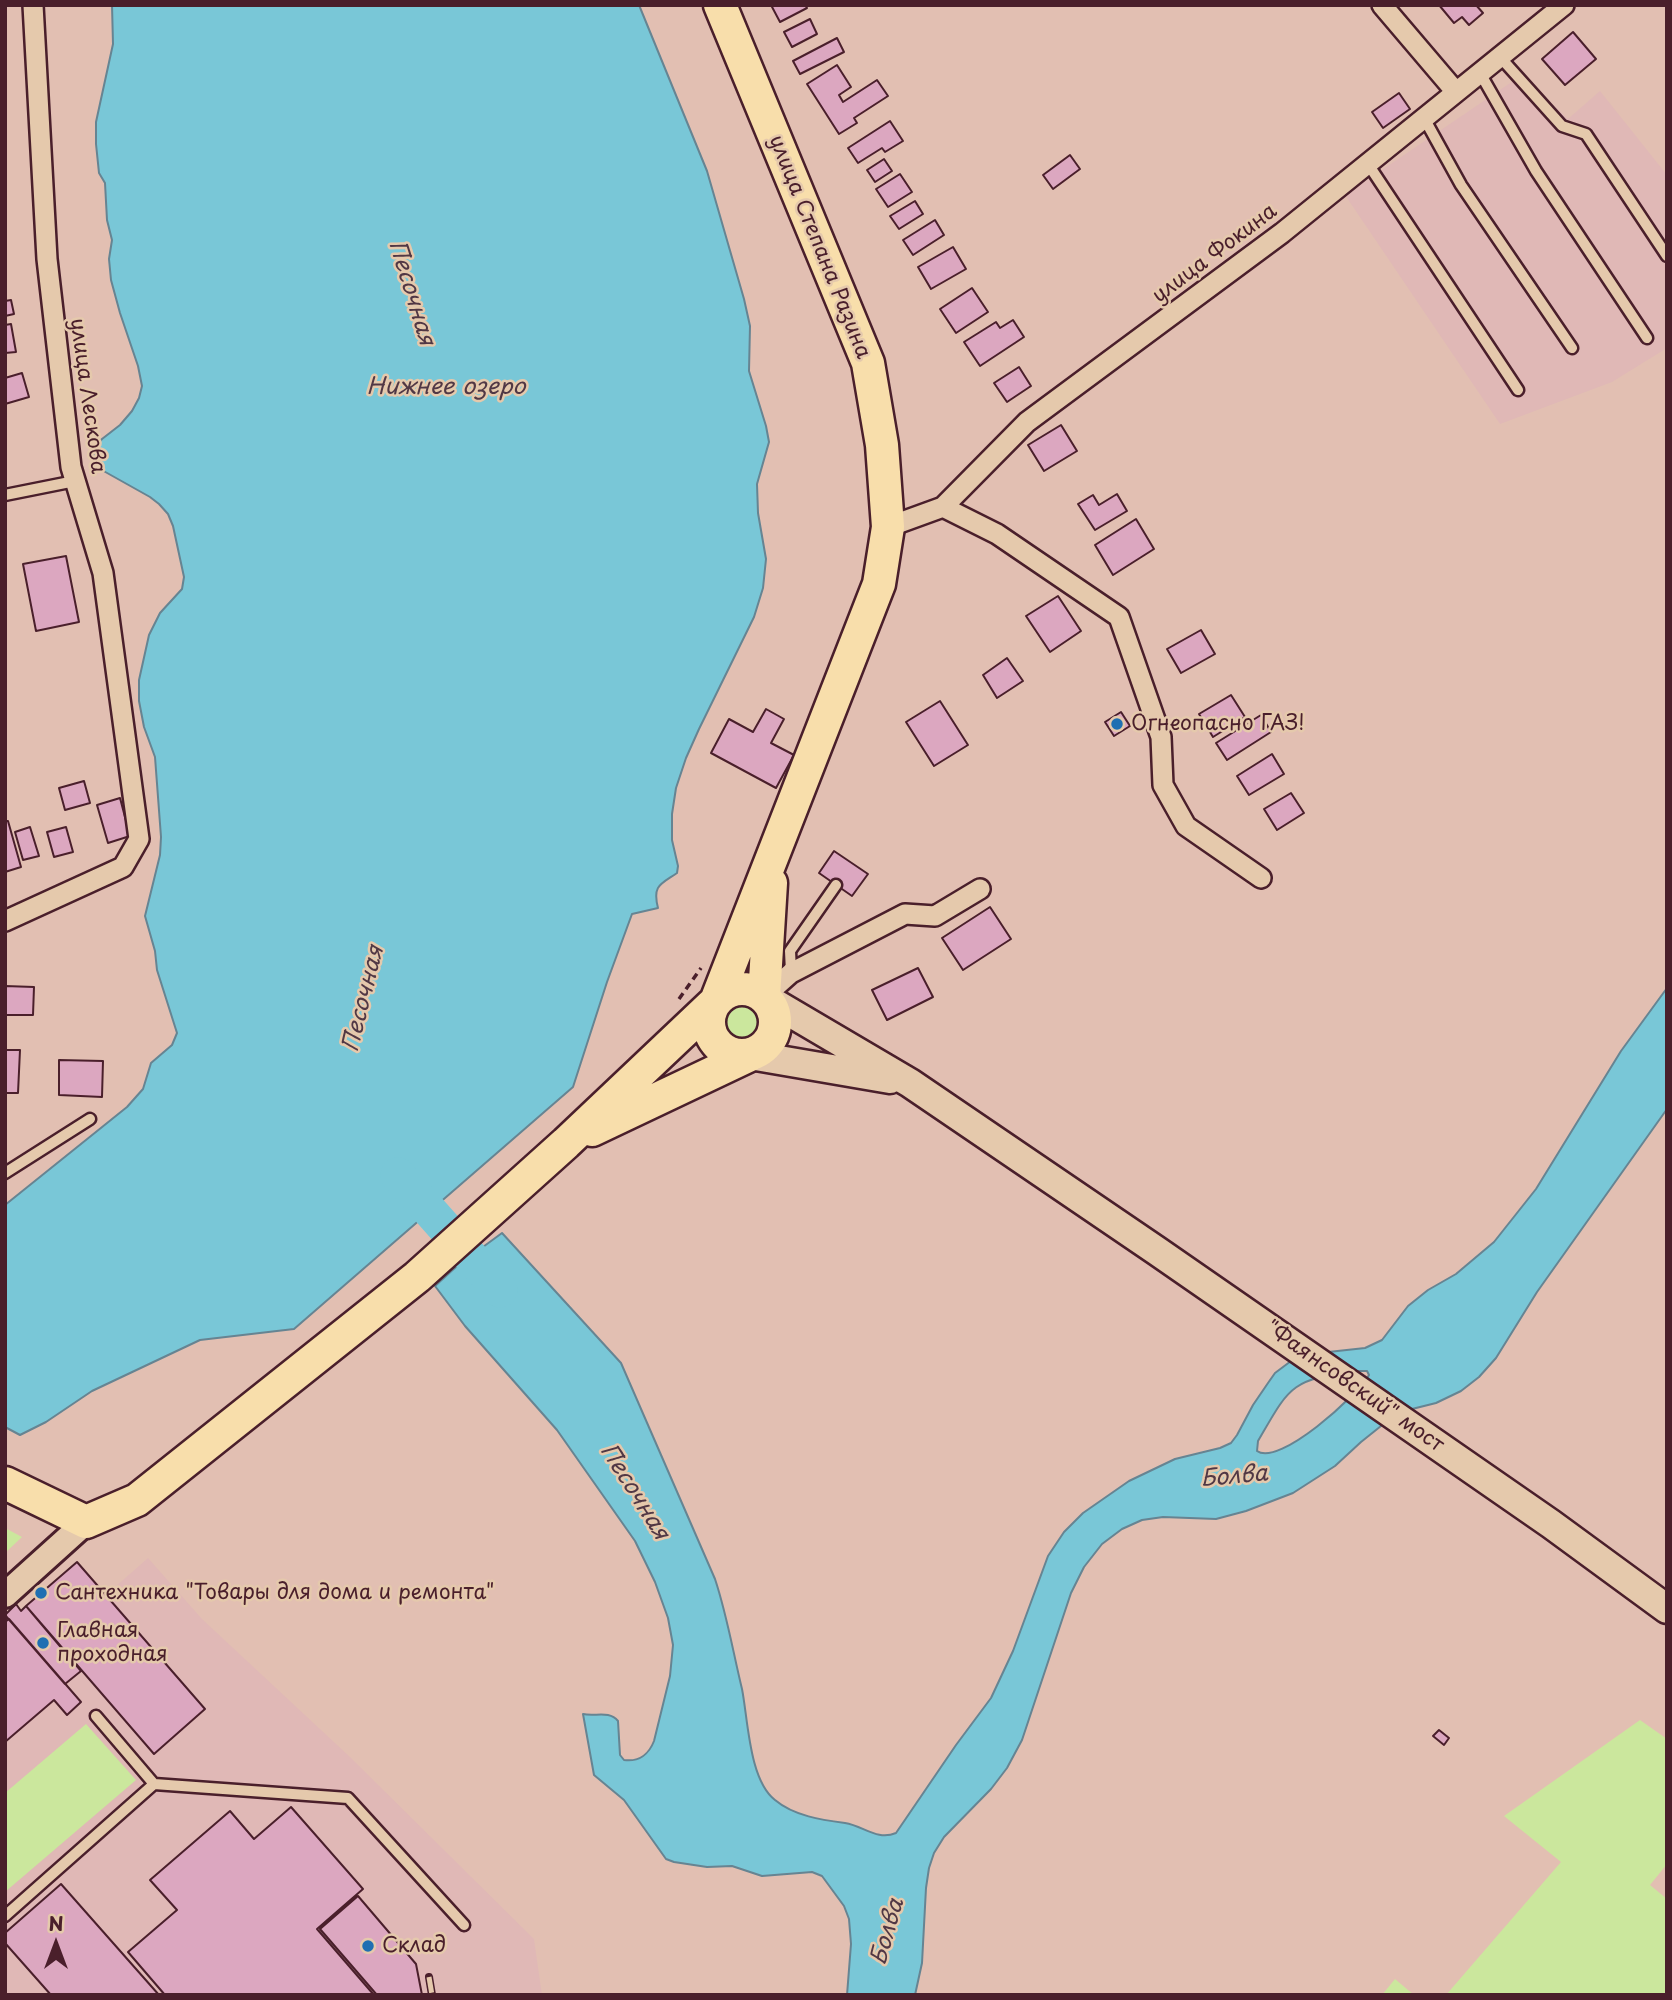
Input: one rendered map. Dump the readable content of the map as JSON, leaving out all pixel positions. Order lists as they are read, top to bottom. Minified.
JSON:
{"streets":{"main road":["улица Степана Разина","\"Фаянсовский\" мост"],"street":["улица Фокина","улица Лескова"]},"crossings":[["улица Степана Разина","улица Фокина"],["улица Степана Разина","\"Фаянсовский\" мост"]],"water":["Песочная","Нижнее озеро","Болва"],"places":["Огнеопасно ГАЗ!","Сантехника \"Товары для дома и ремонта\"","Главная проходная","Склад"],"north":"top"}
